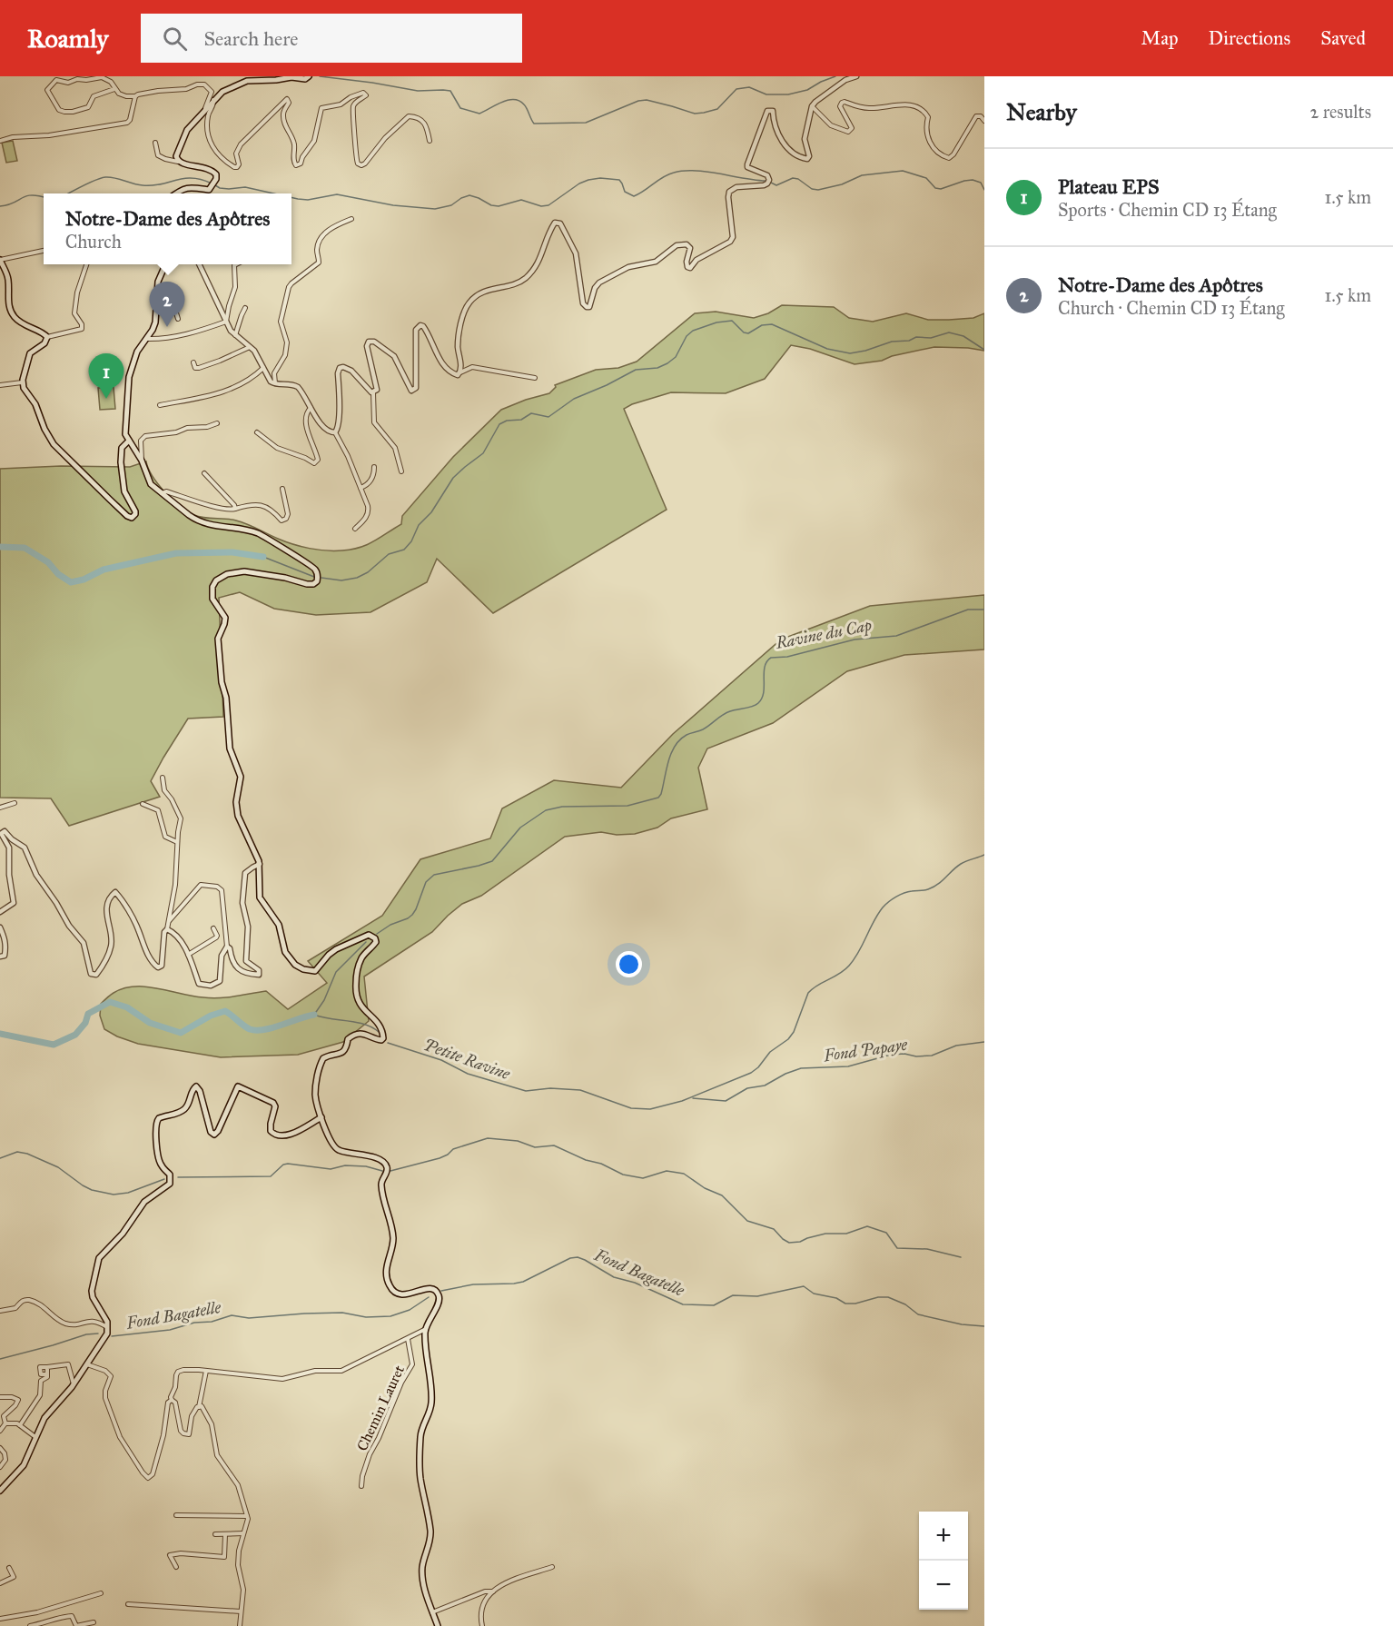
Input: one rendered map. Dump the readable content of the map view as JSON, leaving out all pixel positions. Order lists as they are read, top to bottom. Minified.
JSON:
{"streets":{"street":["Chemin Lauret"]},"water":["Ravine du Cap","Fond Papaye","Petite Ravine","Fond Bagatelle"],"page":{"header":"Roamly","search":"Search here","nav":["Map","Directions","Saved"],"heading":["Nearby","2 results"],"list":[{"mark":"1","name":"Plateau EPS","note":"Sports · Chemin CD 13 Étang","value":"1.5 km"},{"mark":"2","name":"Notre-Dame des Apôtres","note":"Church · Chemin CD 13 Étang","value":"1.5 km"}],"popup":["Notre-Dame des Apôtres","Church"],"pins":["2","1"],"map_buttons":["+","−"]}}
